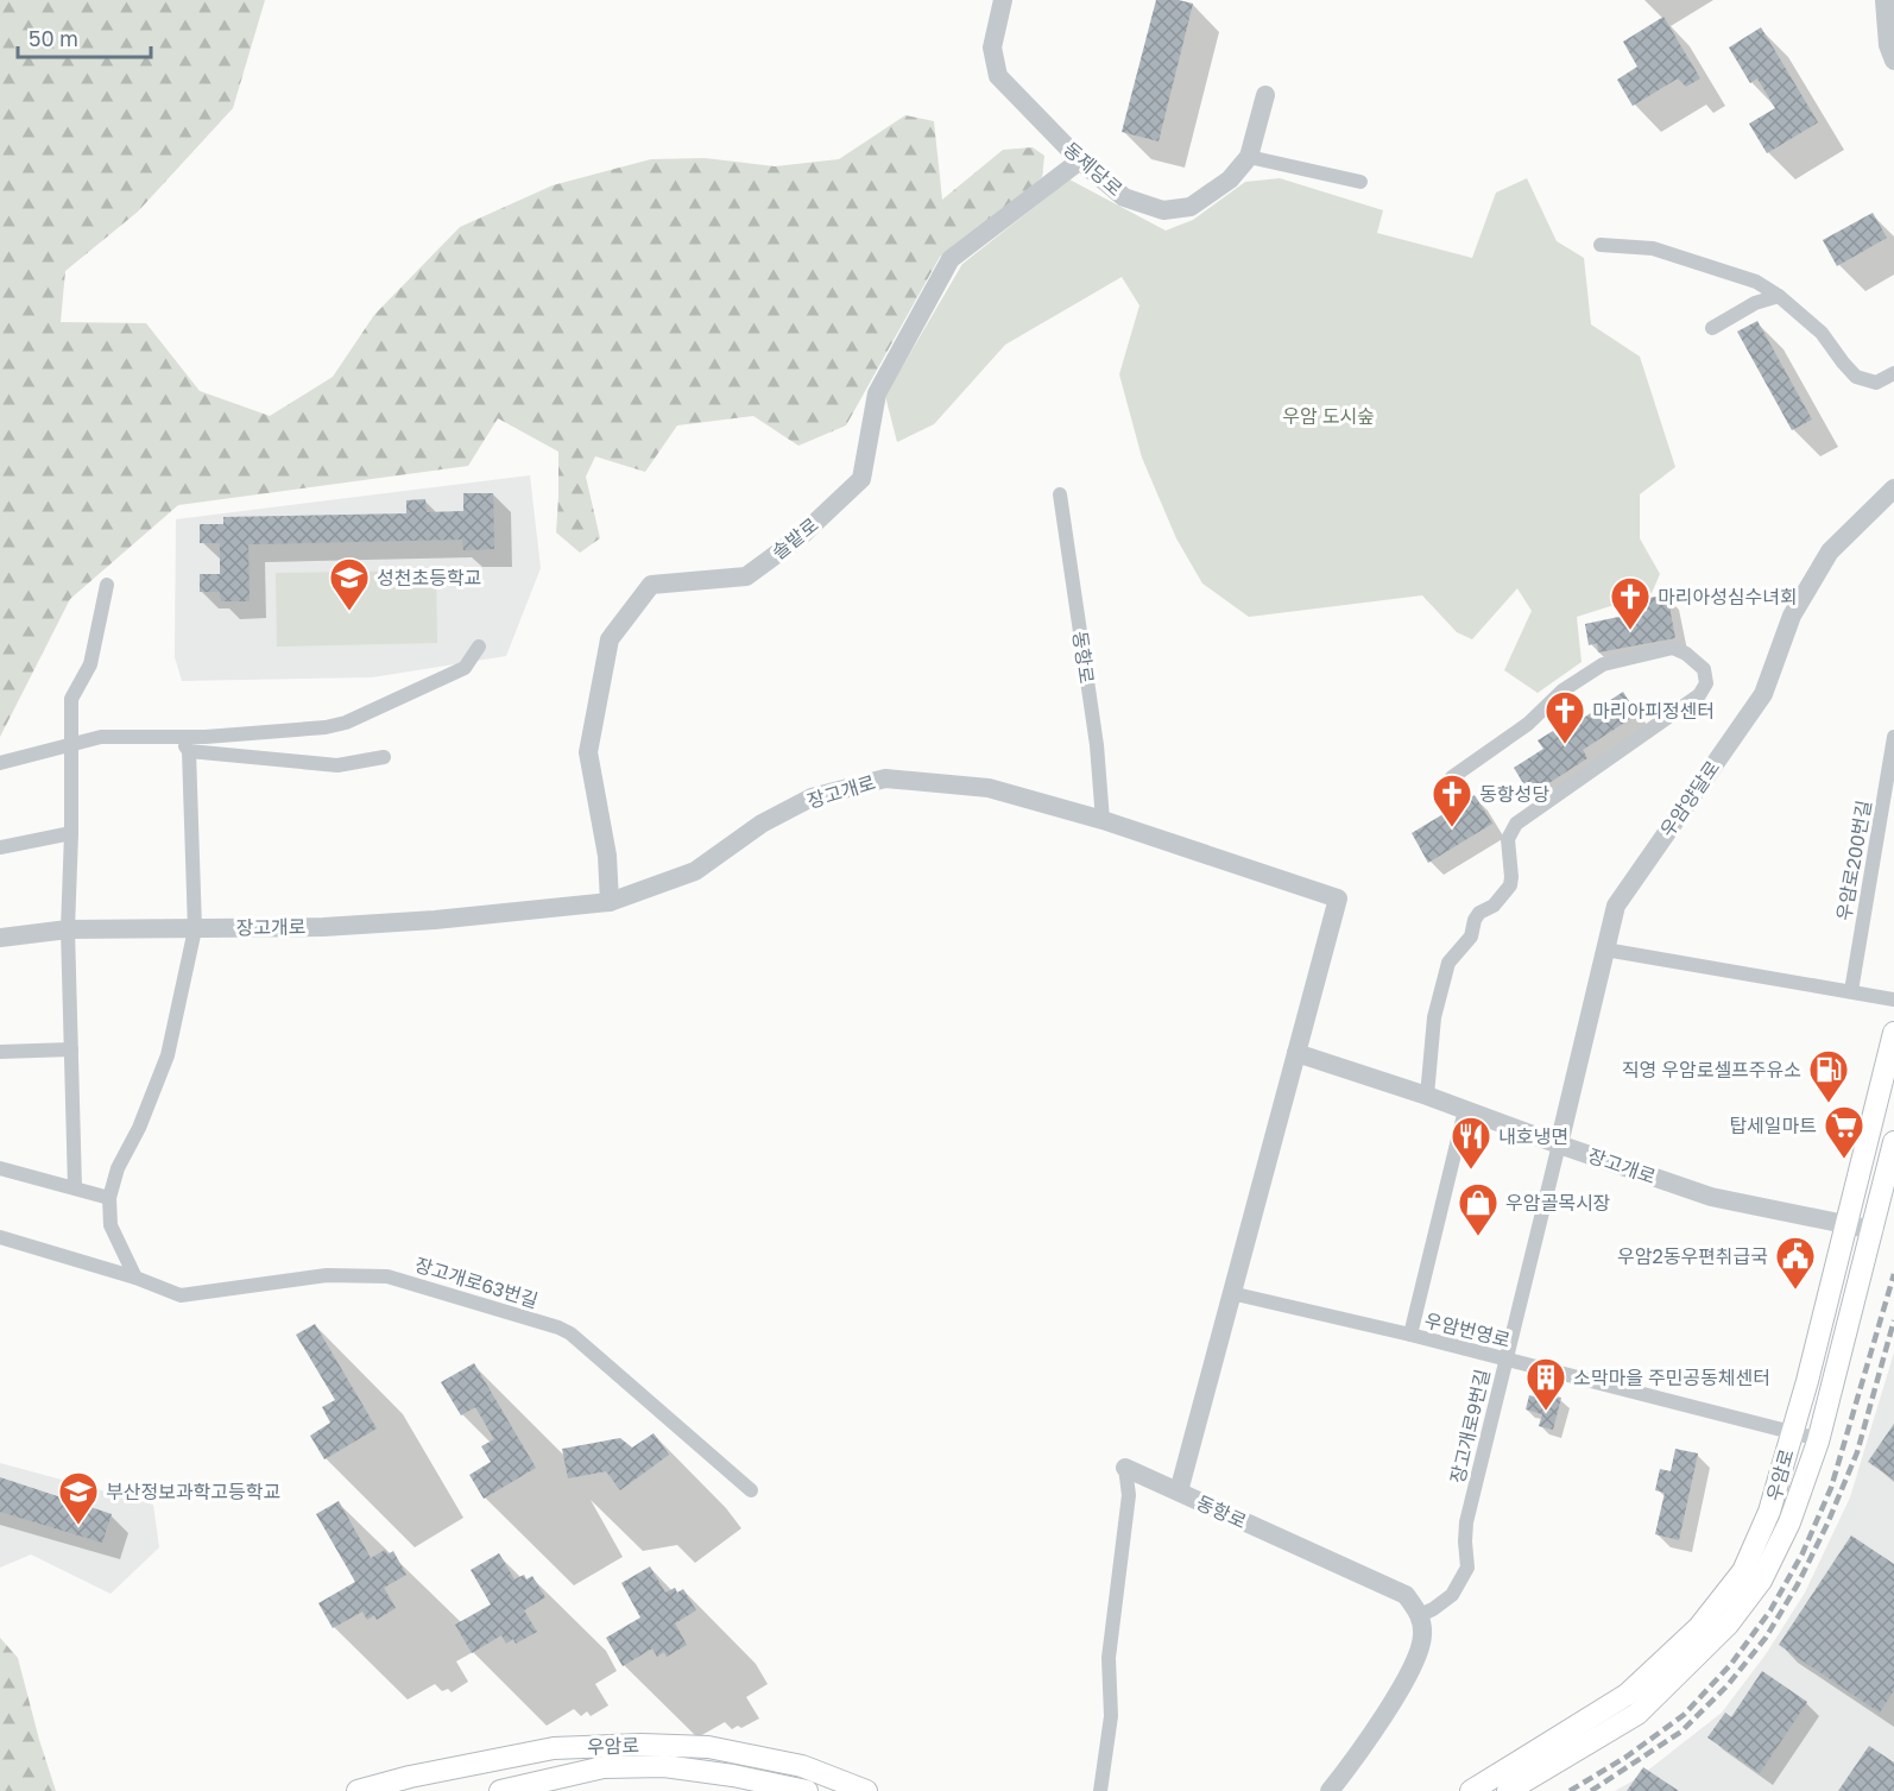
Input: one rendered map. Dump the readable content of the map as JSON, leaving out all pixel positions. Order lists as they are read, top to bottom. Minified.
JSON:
{"streets":{"main road":["우암로"],"street":["동제당로","솔밭로","동항로","장고개로","우암양달로","우암로200번길","장고개로63번길","우암번영로","장고개로9번길"]},"crossings":[["동제당로","솔밭로"],["솔밭로","장고개로"],["동항로","장고개로"],["동항로","장고개로9번길"],["장고개로","우암양달로"],["장고개로","우암번영로"],["장고개로","장고개로9번길"],["장고개로","우암로"],["우암양달로","장고개로9번길"],["우암번영로","장고개로9번길"],["우암번영로","우암로"]],"parks":["우암 도시숲"],"places":{"school or university":["성천초등학교","부산정보과학고등학교"],"church":["마리아성심수녀회","마리아피정센터","동항성당"],"fuel station":["직영 우암로셀프주유소"],"supermarket":["탑세일마트"],"restaurant":["내호냉면"],"shop":["우암골목시장"],"public building":["우암2동우편취급국"],"building":["소막마을 주민공동체센터"]},"scale_bar":"50 m"}
